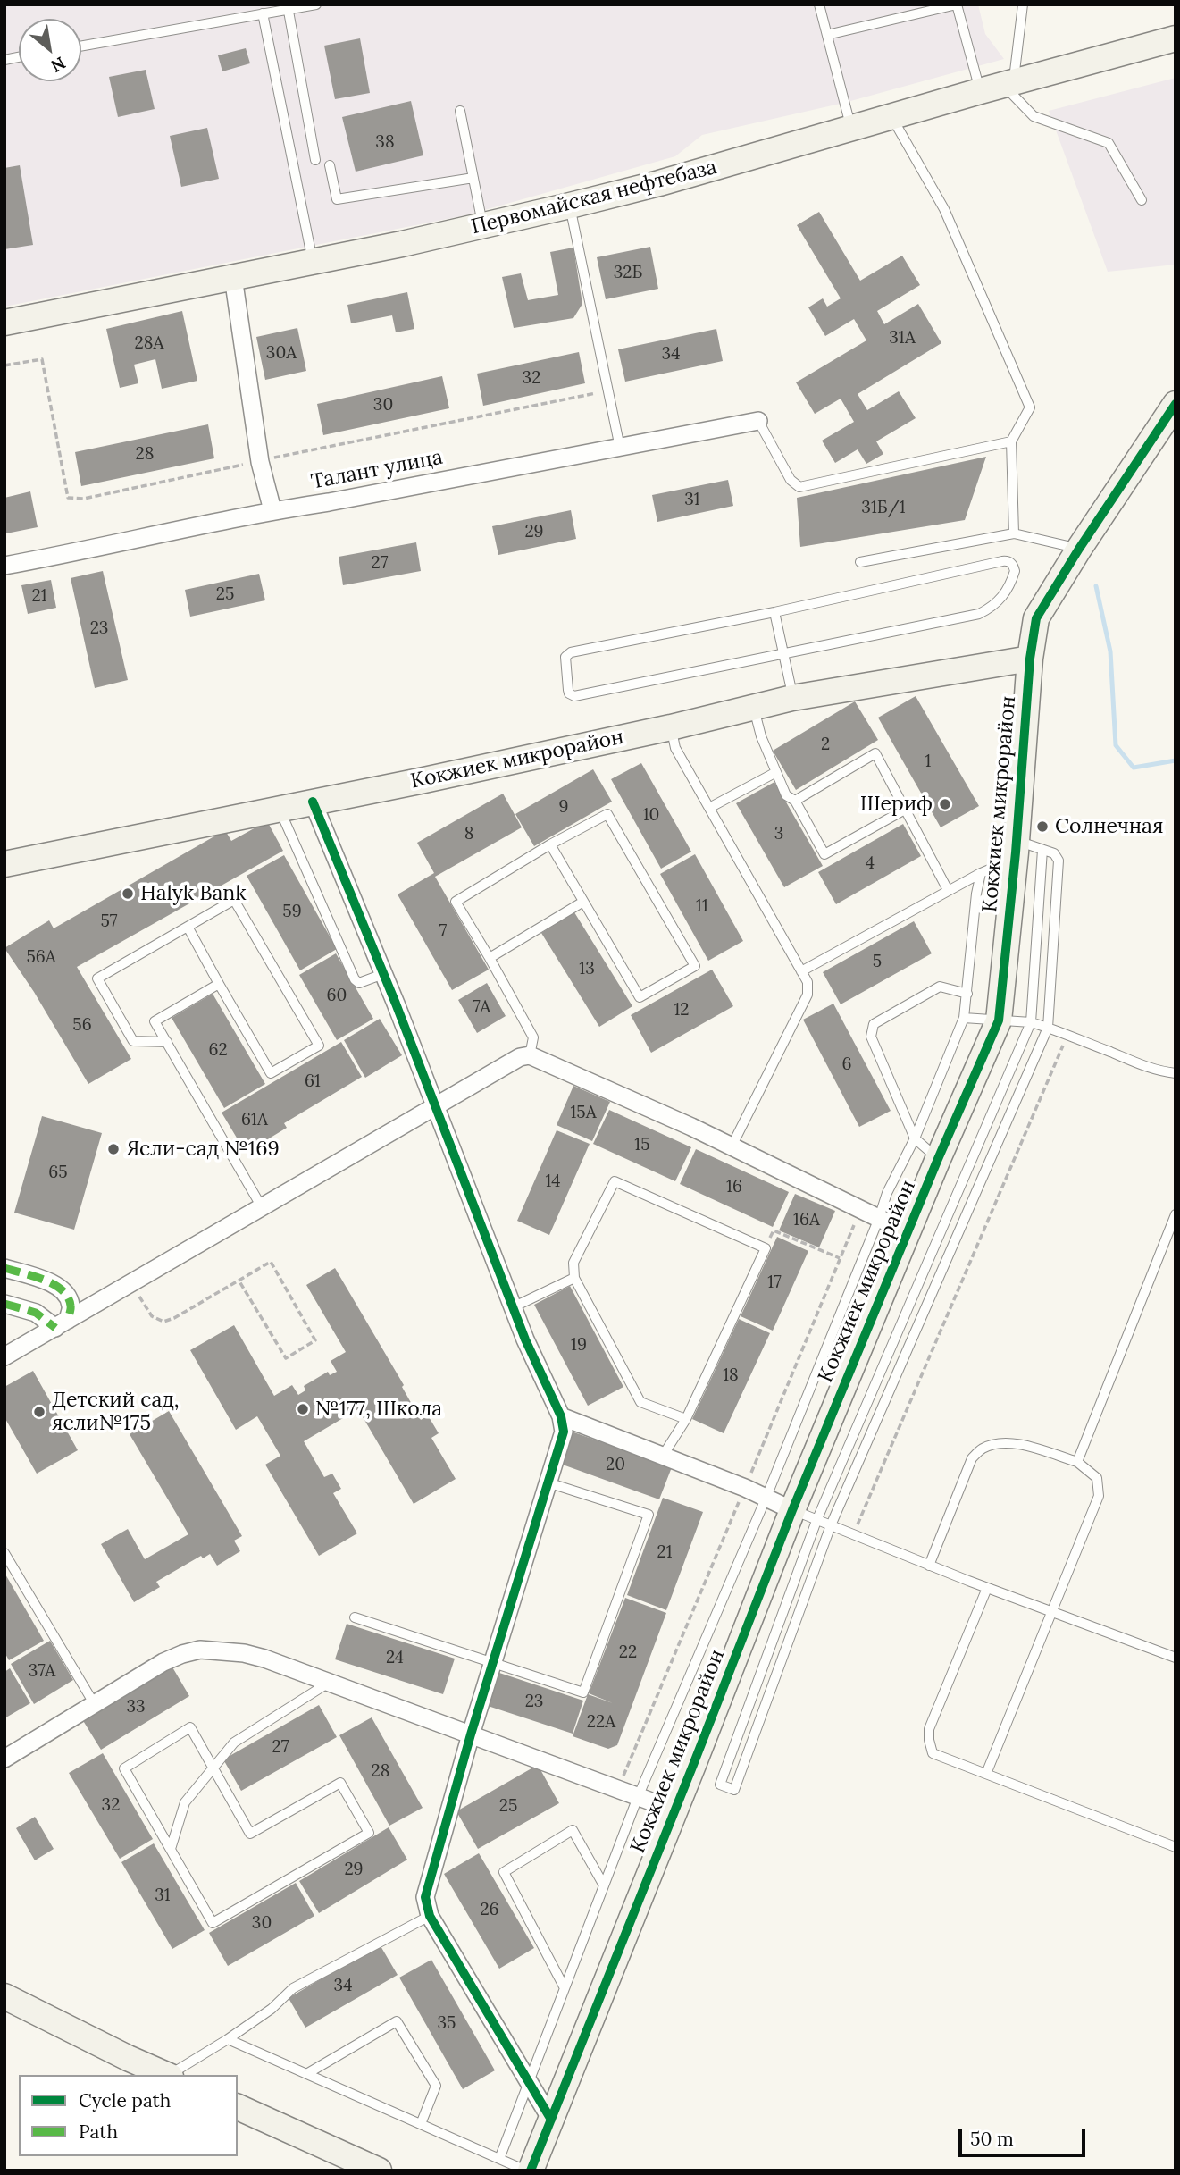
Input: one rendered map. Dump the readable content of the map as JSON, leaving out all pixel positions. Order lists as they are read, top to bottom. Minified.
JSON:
{"streets":{"street":["Первомайская нефтебаза","Талант улица","Кокжиек микрорайон"]},"places":["Шериф","Солнечная","Halyk Bank","Ясли-сад №169","№177, Школа","Детский сад, ясли№175"],"house_numbers":["38","32Б","31А","28А","30А","34","32","30","28","31","31Б/1","29","27","25","21","23","2","1","9","10","8","3","4","11","59","57","7","56А","5","13","60","7А","12","56","62","6","61","15А","61А","15","65","14","16","16А","17","19","18","20","21","22","24","37А","23","33","22А","27","28","32","25","29","31","26","30","34","35"],"legend":["Cycle path","Path"],"scale_bar":"50 m","north":"bottom right"}
